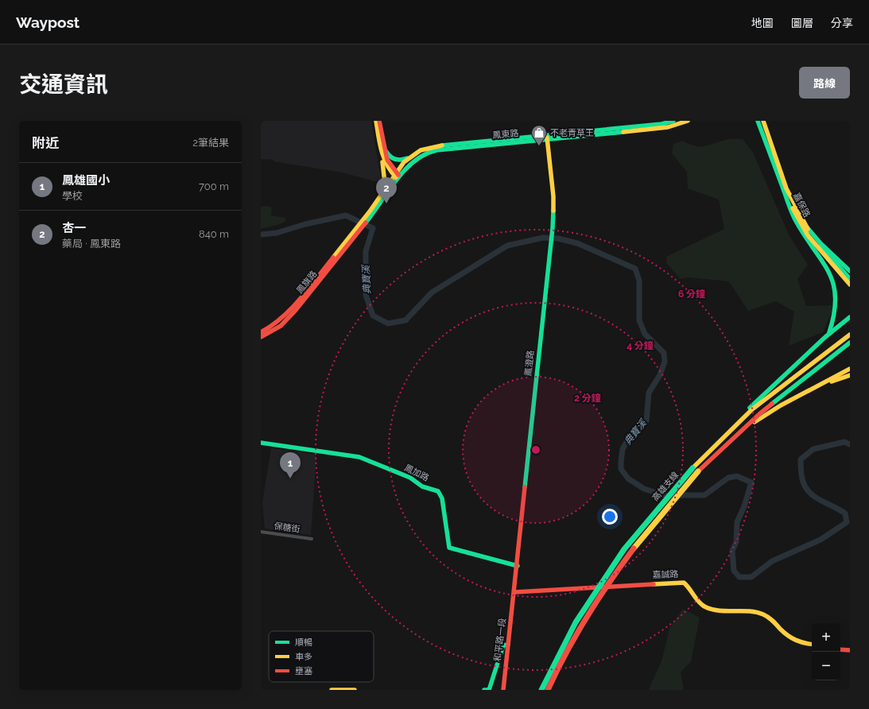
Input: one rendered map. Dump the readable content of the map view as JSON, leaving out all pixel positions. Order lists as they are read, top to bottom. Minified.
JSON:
{"streets":{"main road":["鳳東路","嘉保路","鳳旗路","鳳澄路","鳳加路","高雄支線","嘉誠路","和平路一段"],"street":["保糖街"]},"crossings":[["鳳東路","鳳澄路"],["鳳澄路","鳳加路"],["鳳澄路","嘉誠路"],["鳳澄路","和平路一段"],["嘉誠路","和平路一段"]],"water":["典寶溪"],"places":{"shop":["不老青草王"]},"legend":["順暢","車多","壅塞"],"page":{"header":"Waypost","nav":["地圖","圖層","分享"],"title":"交通資訊","buttons":"路線","heading":["附近","2筆結果"],"list":[{"mark":"1","name":"鳳雄國小","note":"學校","value":"700 m"},{"mark":"2","name":"杏一","note":"藥局 · 鳳東路","value":"840 m"}],"pins":["2","1"],"map_buttons":["+","−"]},"rings":["6 分鐘","4 分鐘","2 分鐘"]}
